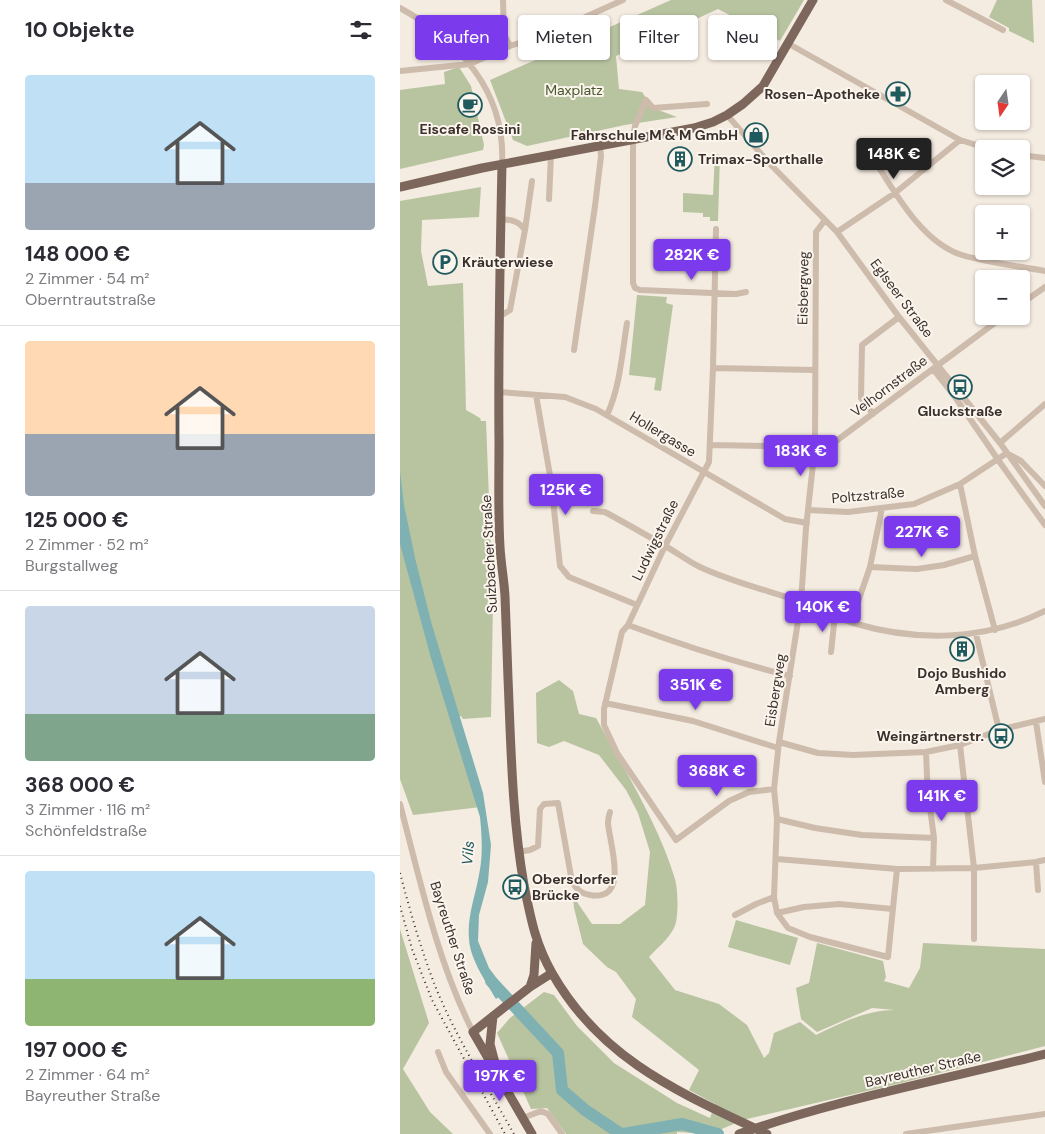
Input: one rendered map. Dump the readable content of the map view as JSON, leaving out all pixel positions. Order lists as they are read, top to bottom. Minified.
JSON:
{"streets":{"main road":["Sulzbacher Straße","Bayreuther Straße"],"street":["Eisbergweg","Eglseer Straße","Velhornstraße","Hollergasse","Poltzstraße","Ludwigstraße"]},"crossings":[["Eisbergweg","Eglseer Straße"],["Eisbergweg","Velhornstraße"],["Eisbergweg","Hollergasse"],["Eisbergweg","Poltzstraße"],["Eisbergweg","Ludwigstraße"],["Eglseer Straße","Velhornstraße"],["Eglseer Straße","Poltzstraße"],["Velhornstraße","Ludwigstraße"],["Hollergasse","Ludwigstraße"],["Hollergasse","Sulzbacher Straße"]],"water":["Vils"],"parks":["Maxplatz"],"places":{"pharmacy":["Rosen-Apotheke"],"cafe":["Eiscafe Rossini"],"shop":["Fahrschule M & M GmbH"],"building":["Trimax-Sporthalle","Dojo Bushido Amberg"],"parking":["Kräuterwiese"],"bus stop":["Gluckstraße","Weingärtnerstr.","Obersdorfer Brücke"]},"north":"bottom","page":{"heading":"10 Objekte","chip":["Kaufen","Mieten","Filter","Neu"],"list":[{"name":"148 000 €","note":"2 Zimmer · 54 m² · Oberntrautstraße"},{"name":"125 000 €","note":"2 Zimmer · 52 m² · Burgstallweg"},{"name":"368 000 €","note":"3 Zimmer · 116 m² · Schönfeldstraße"},{"name":"197 000 €","note":"2 Zimmer · 64 m² · Bayreuther Straße"}],"map_buttons":["+","−"],"price":["148K €","282K €","183K €","125K €","227K €","140K €","351K €","368K €","141K €","197K €"]}}
